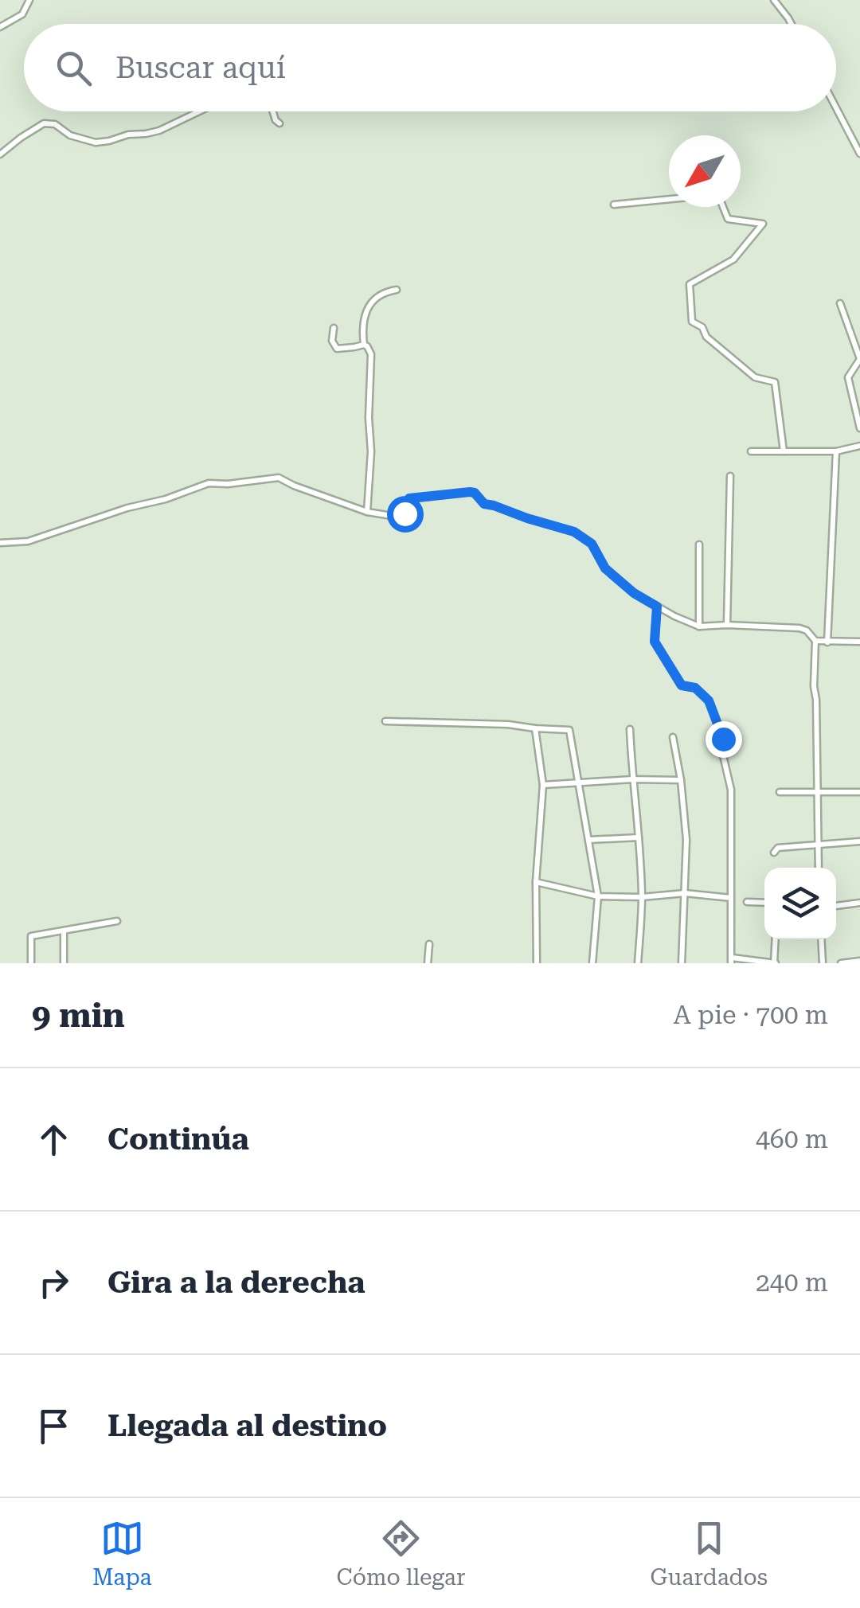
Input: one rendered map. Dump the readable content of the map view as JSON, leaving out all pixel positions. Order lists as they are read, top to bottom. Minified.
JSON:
{"north":"bottom left","page":{"search":"Buscar aquí","heading":["9 min","A pie · 700 m"],"list":[["Continúa","460 m"],["Gira a la derecha","240 m"],"Llegada al destino"],"nav":["Mapa","Cómo llegar","Guardados"]}}
